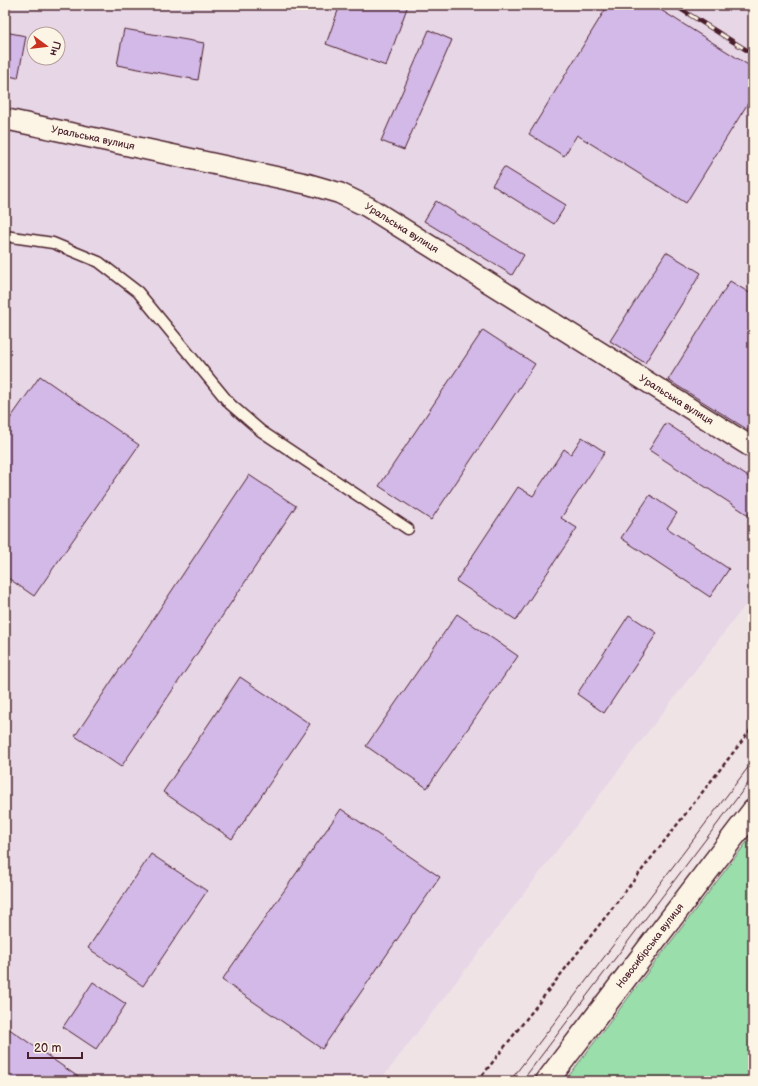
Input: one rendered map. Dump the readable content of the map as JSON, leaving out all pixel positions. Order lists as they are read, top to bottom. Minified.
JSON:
{"streets":{"main road":["Новосибірська вулиця"],"street":["Уральська вулиця"]},"scale_bar":"20 m","north":"right"}
